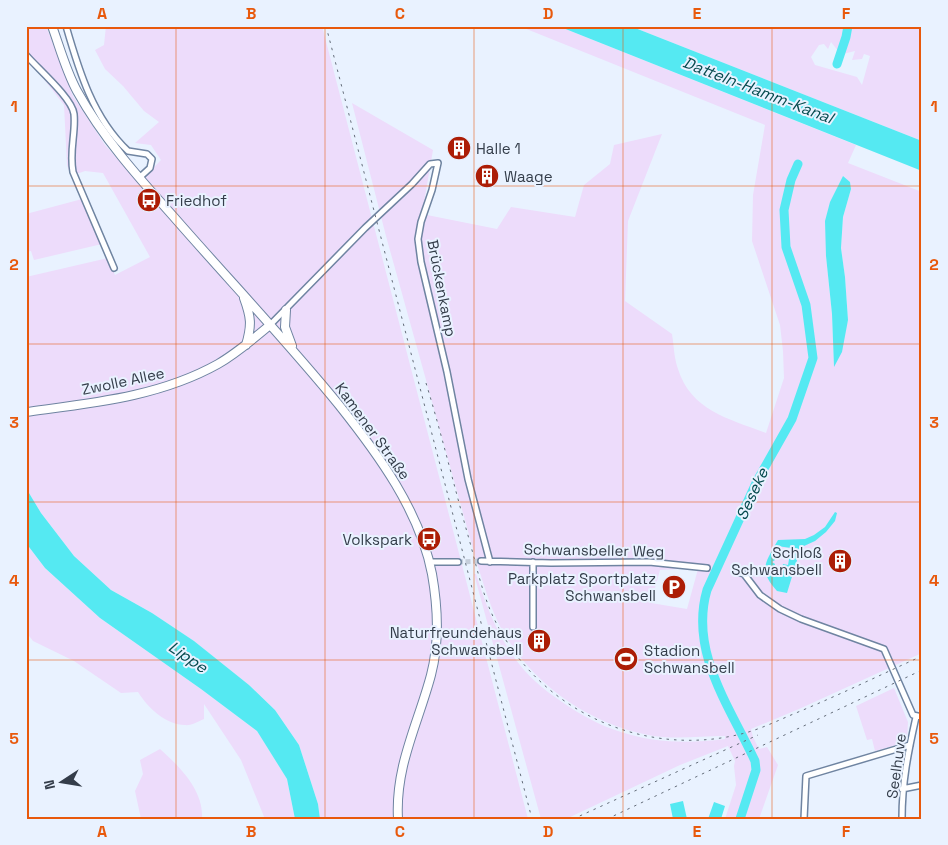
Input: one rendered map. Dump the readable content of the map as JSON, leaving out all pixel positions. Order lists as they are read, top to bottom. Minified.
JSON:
{"streets":{"main road":["Zwolle Allee","Kamener Straße"],"street":["Brückenkamp","Schwansbeller Weg","Seelhuve"]},"crossings":[["Brückenkamp","Zwolle Allee"],["Brückenkamp","Kamener Straße"],["Brückenkamp","Schwansbeller Weg"],["Zwolle Allee","Kamener Straße"]],"water":["Datteln-Hamm-Kanal","Seseke","Lippe"],"places":{"building":["Halle 1","Waage","Schloß Schwansbell","Naturfreundehaus Schwansbell"],"bus stop":["Friedhof","Volkspark"],"parking":["Parkplatz Sportplatz Schwansbell"],"sports":["Stadion Schwansbell"]},"north":"left","grid":{"columns":["A","B","C","D","E","F"],"rows":["1","2","3","4","5"]}}
